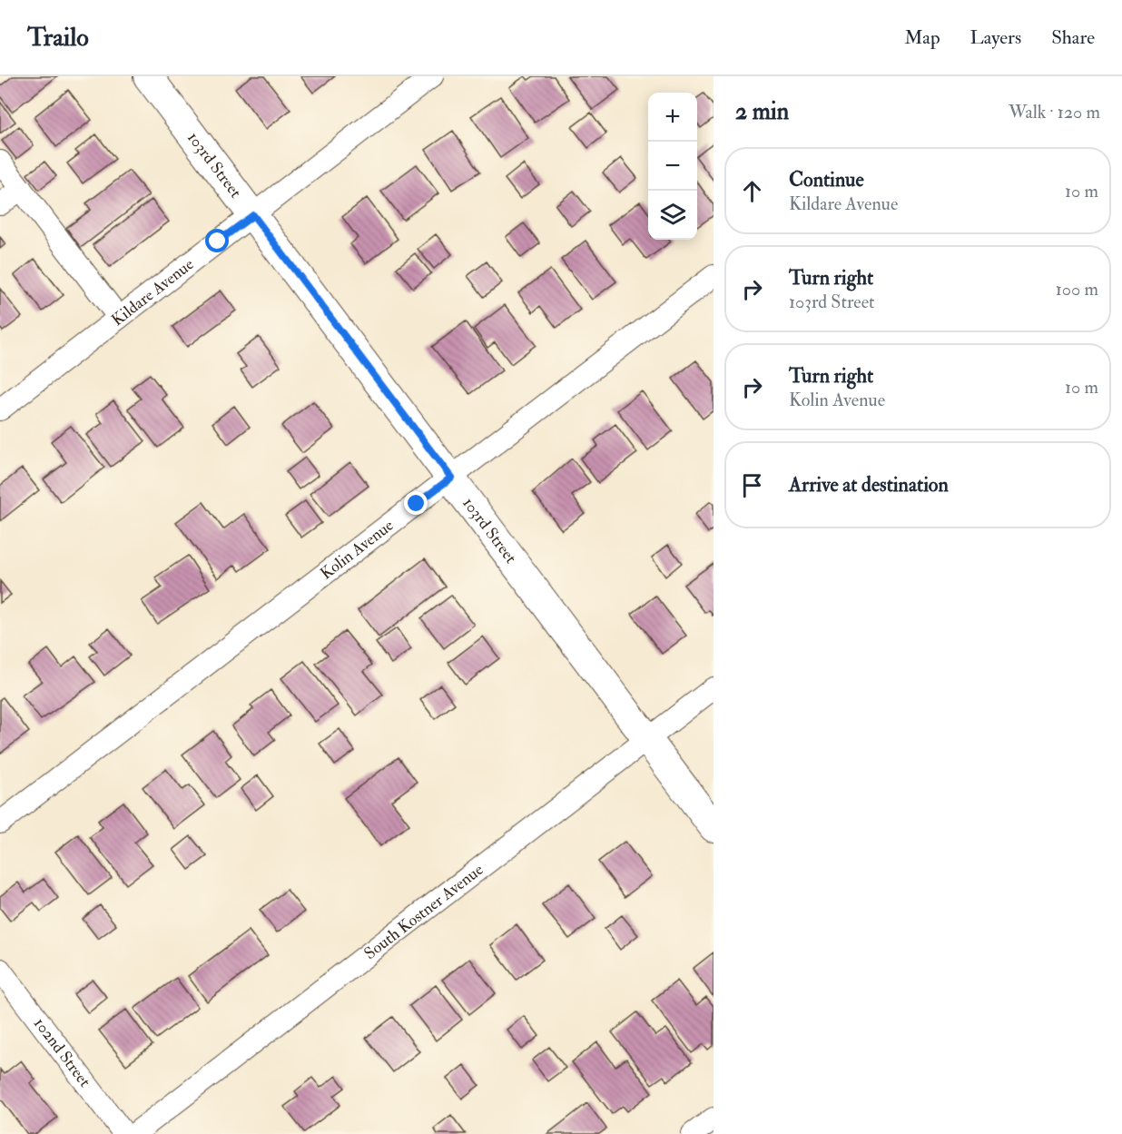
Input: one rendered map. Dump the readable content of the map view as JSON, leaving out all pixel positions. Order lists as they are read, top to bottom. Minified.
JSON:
{"streets":{"main road":["103rd Street"],"street":["Kildare Avenue","Kolin Avenue","South Kostner Avenue","102nd Street"]},"crossings":[["103rd Street","Kildare Avenue"],["103rd Street","Kolin Avenue"],["103rd Street","South Kostner Avenue"]],"page":{"header":"Trailo","nav":["Map","Layers","Share"],"heading":["2 min","Walk · 120 m"],"map_buttons":["+","−"],"list":[["Continue","Kildare Avenue","10 m"],["Turn right","103rd Street","100 m"],["Turn right","Kolin Avenue","10 m"],"Arrive at destination"]}}
